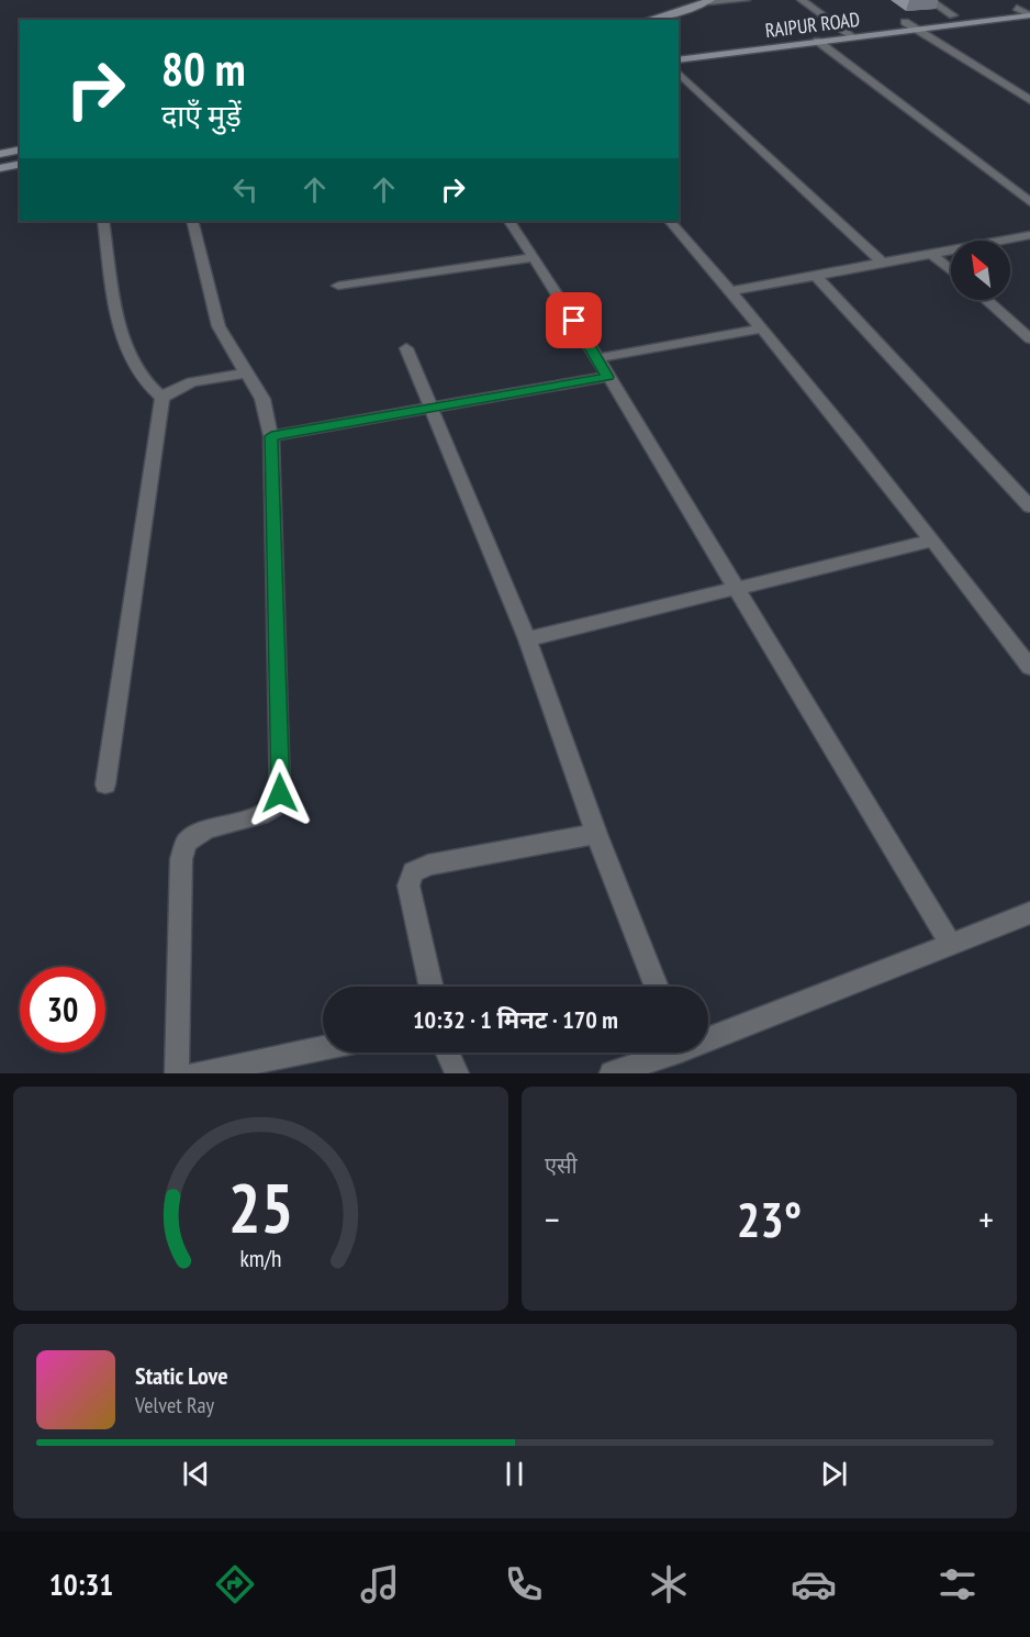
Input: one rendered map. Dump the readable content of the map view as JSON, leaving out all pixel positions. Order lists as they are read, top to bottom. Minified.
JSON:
{"streets":{"main road":["RAIPUR ROAD"]},"north":"top left","page":{"turn":["80 m","दाएँ मुड़ें"],"limit":"30","trip":"10:32 · 1 मिनट · 170 m","tile":"एसी","heat":["−","23°","+"],"song":["Static Love","Velvet Ray"],"tabs":"10:31","gauge":["25","km/h"]}}
